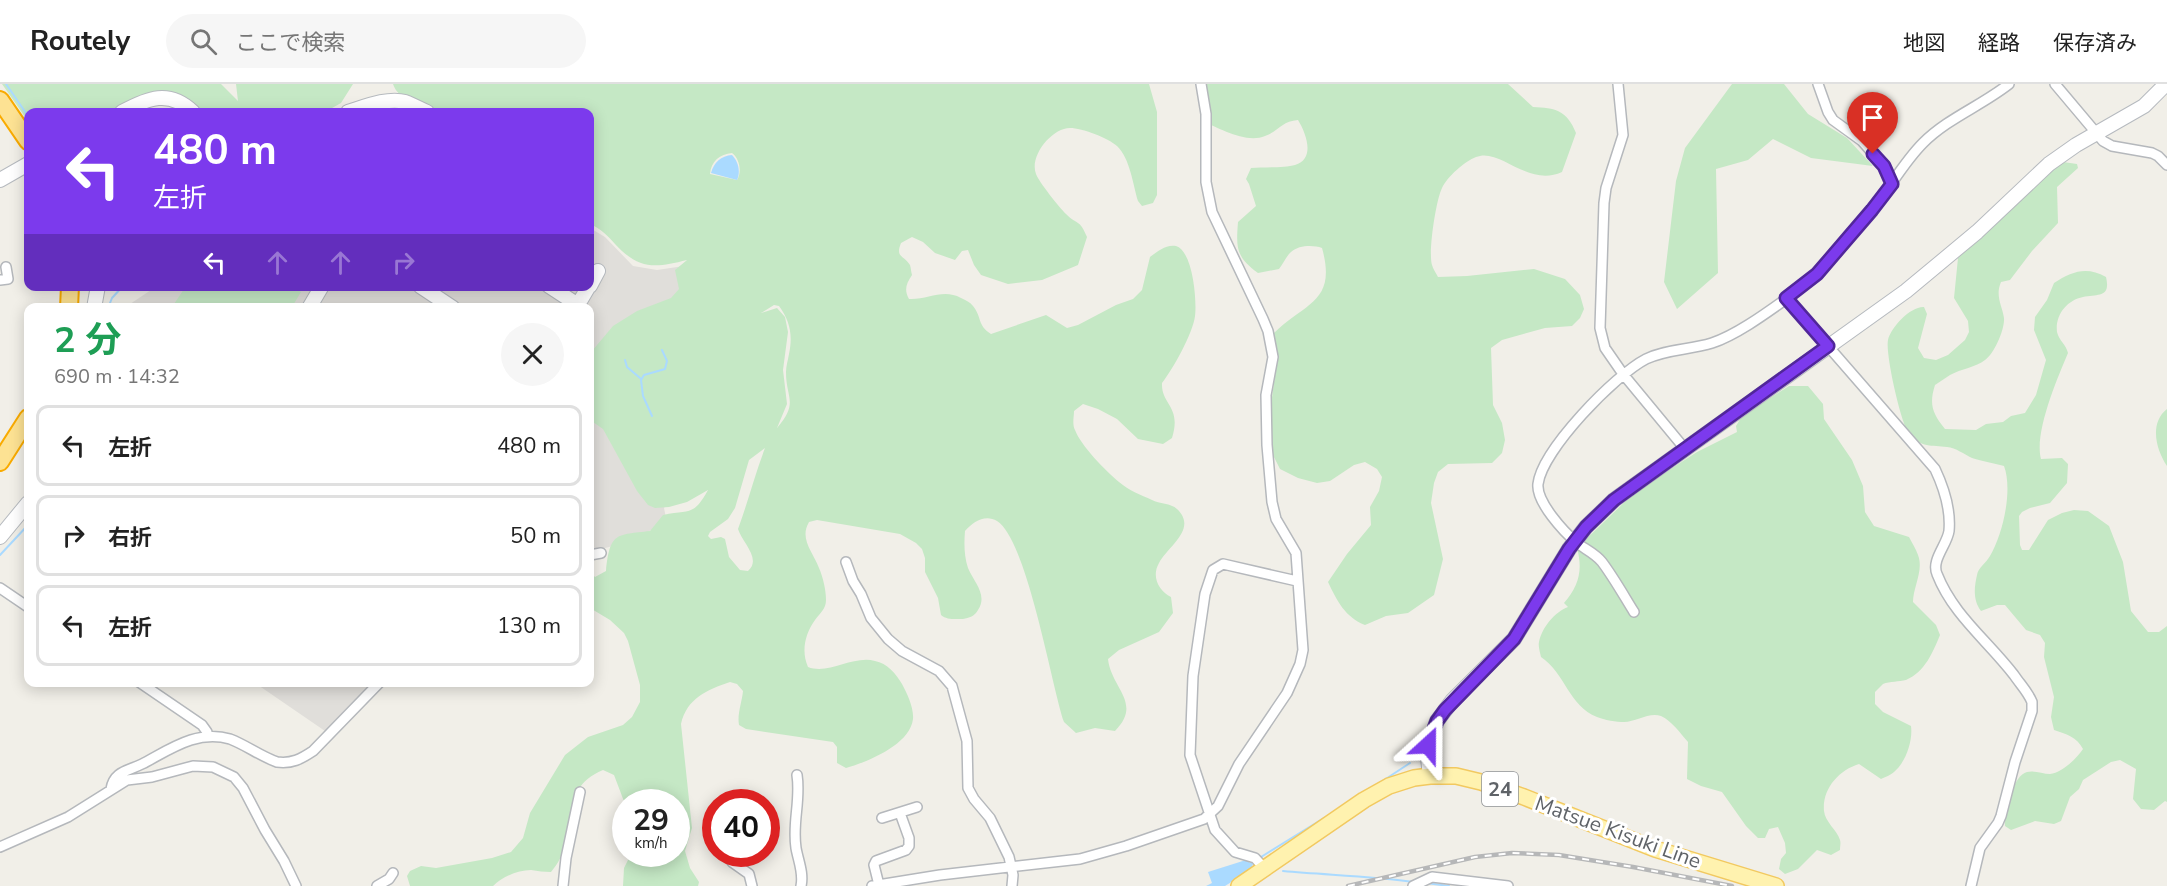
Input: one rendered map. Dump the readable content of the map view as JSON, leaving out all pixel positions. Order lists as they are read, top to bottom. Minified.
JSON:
{"streets":{"main road":["24","Matsue Kisuki Line"]},"page":{"header":"Routely","search":"ここで検索","nav":["地図","経路","保存済み"],"turn":["480 m","左折"],"heading":["2 分","690 m · 14:32"],"list":[{"name":"左折","value":"480 m"},{"name":"右折","value":"50 m"},{"name":"左折","value":"130 m"}],"speed":"29 km/h","limit":"40"}}
